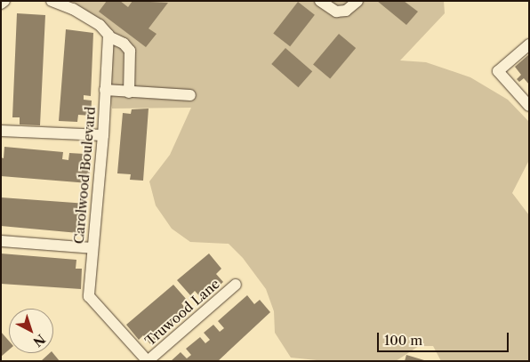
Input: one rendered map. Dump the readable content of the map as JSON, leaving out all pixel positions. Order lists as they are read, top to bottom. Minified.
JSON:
{"streets":{"street":["Carolwood Boulevard","Truwood Lane"]},"crossings":[["Carolwood Boulevard","Truwood Lane"]],"scale_bar":"100 m","north":"bottom right"}
